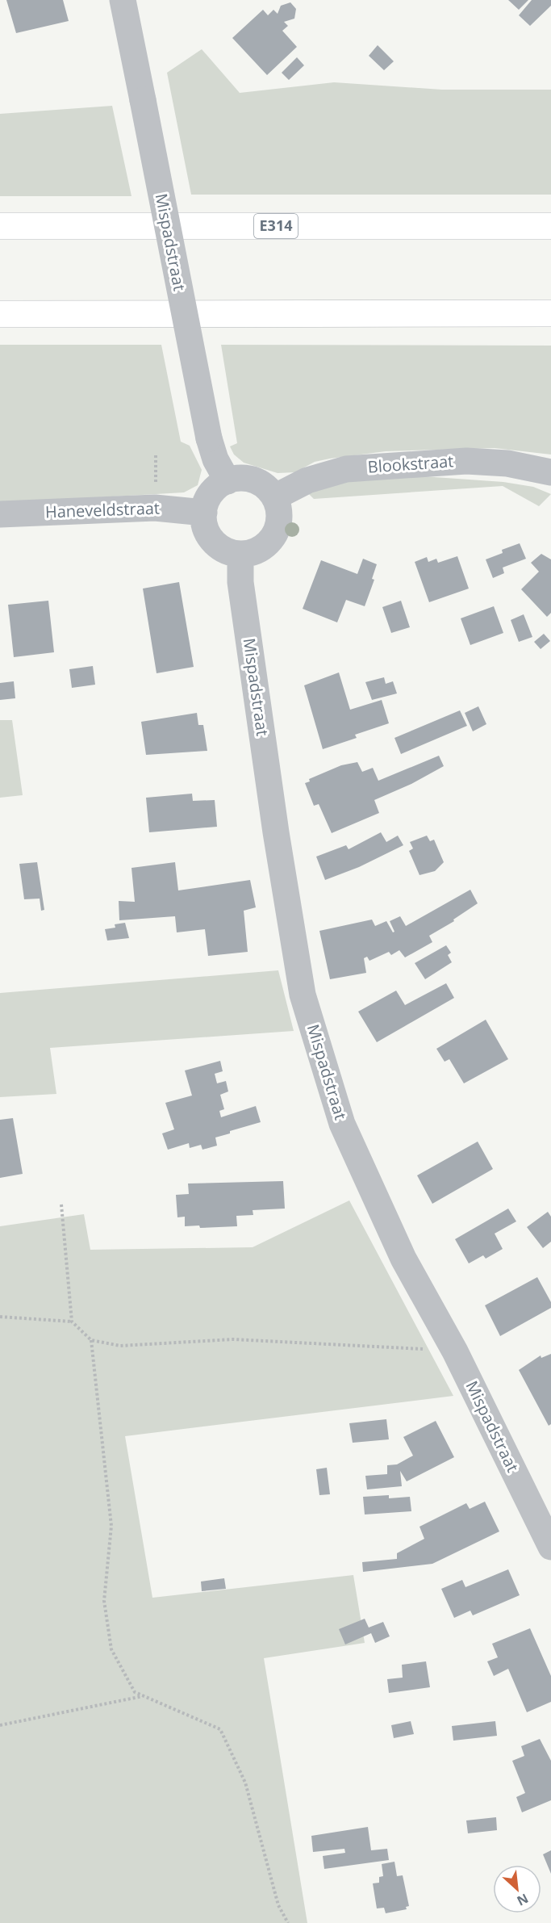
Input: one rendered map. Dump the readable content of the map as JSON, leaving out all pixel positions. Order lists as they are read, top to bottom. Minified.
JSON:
{"streets":{"highway":["E314"],"street":["Mispadstraat","Blookstraat","Haneveldstraat"]},"crossings":[["Mispadstraat","Blookstraat"],["Mispadstraat","Haneveldstraat"],["Blookstraat","Haneveldstraat"]],"north":"bottom right"}
